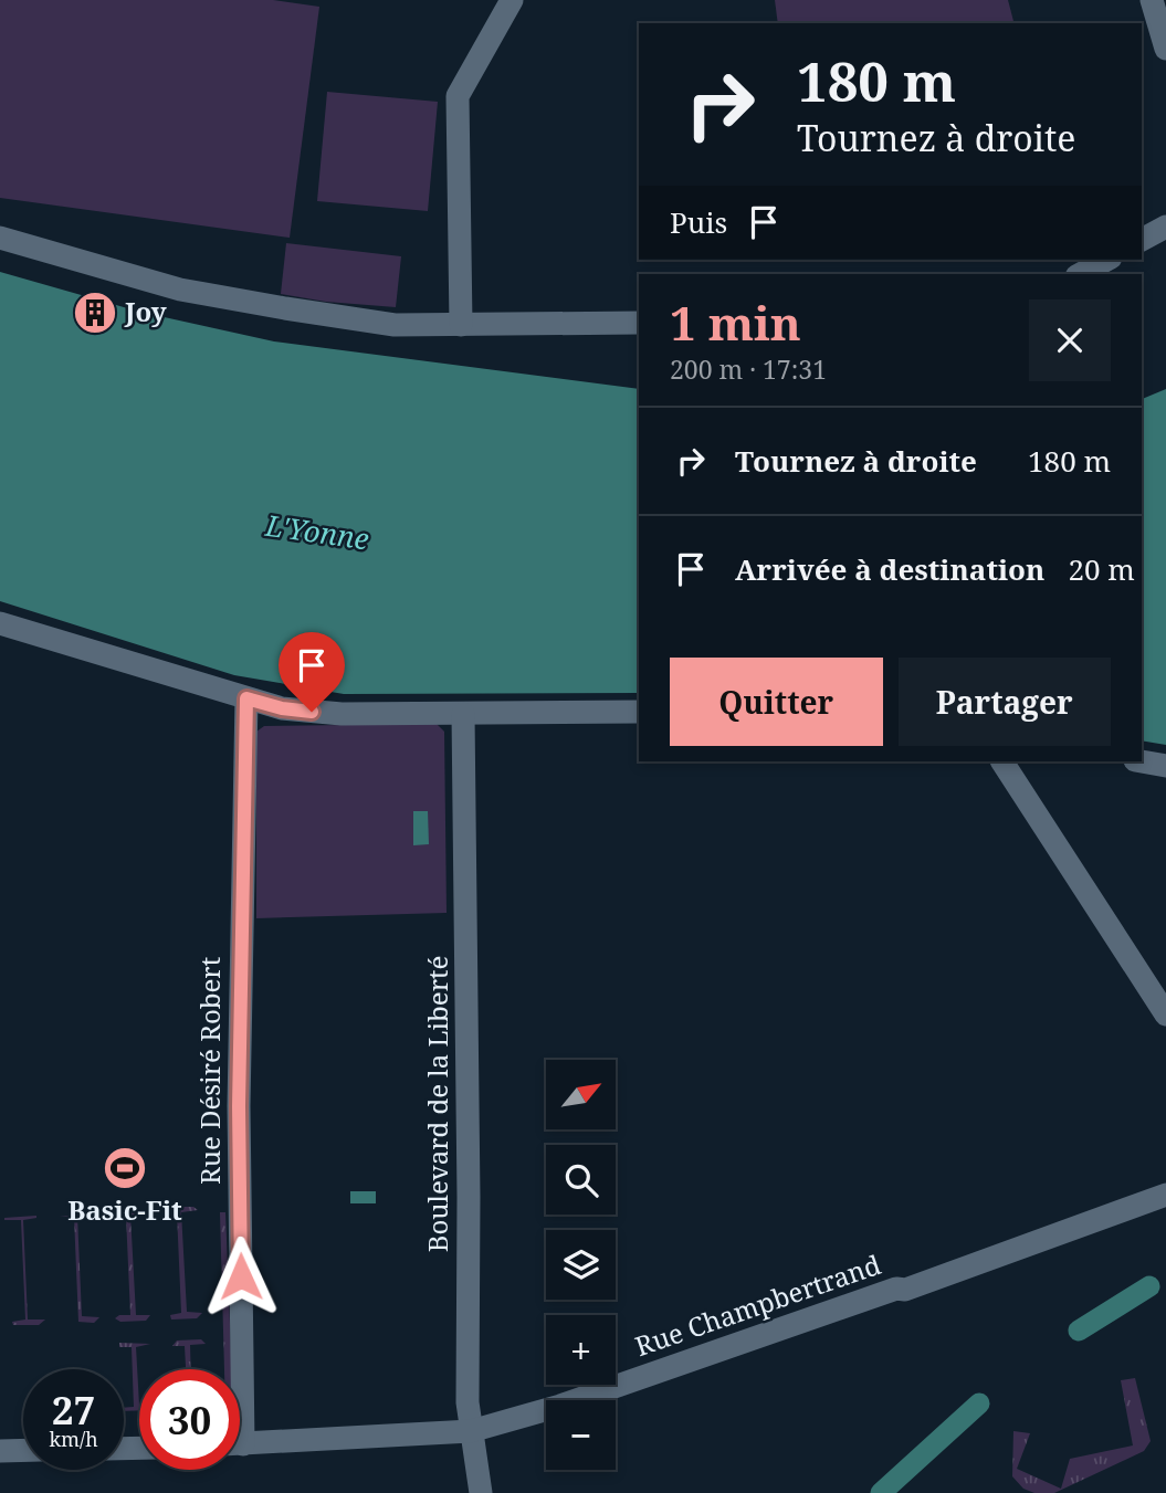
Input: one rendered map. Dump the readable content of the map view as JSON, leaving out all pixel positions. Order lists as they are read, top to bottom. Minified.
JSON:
{"streets":{"street":["Rue Désiré Robert","Boulevard de la Liberté","Rue Champbertrand"]},"crossings":[["Boulevard de la Liberté","Rue Champbertrand"]],"water":["L'Yonne"],"places":{"building":["Joy"],"sports":["Basic-Fit"]},"north":"top right","page":{"turn":["180 m","Tournez à droite"],"then":"Puis","heading":["1 min","200 m · 17:31"],"list":[{"name":"Tournez à droite","value":"180 m"},{"name":"Arrivée à destination","value":"20 m"}],"buttons":["Quitter","Partager"],"map_buttons":["+","−"],"speed":"27 km/h","limit":"30"}}
